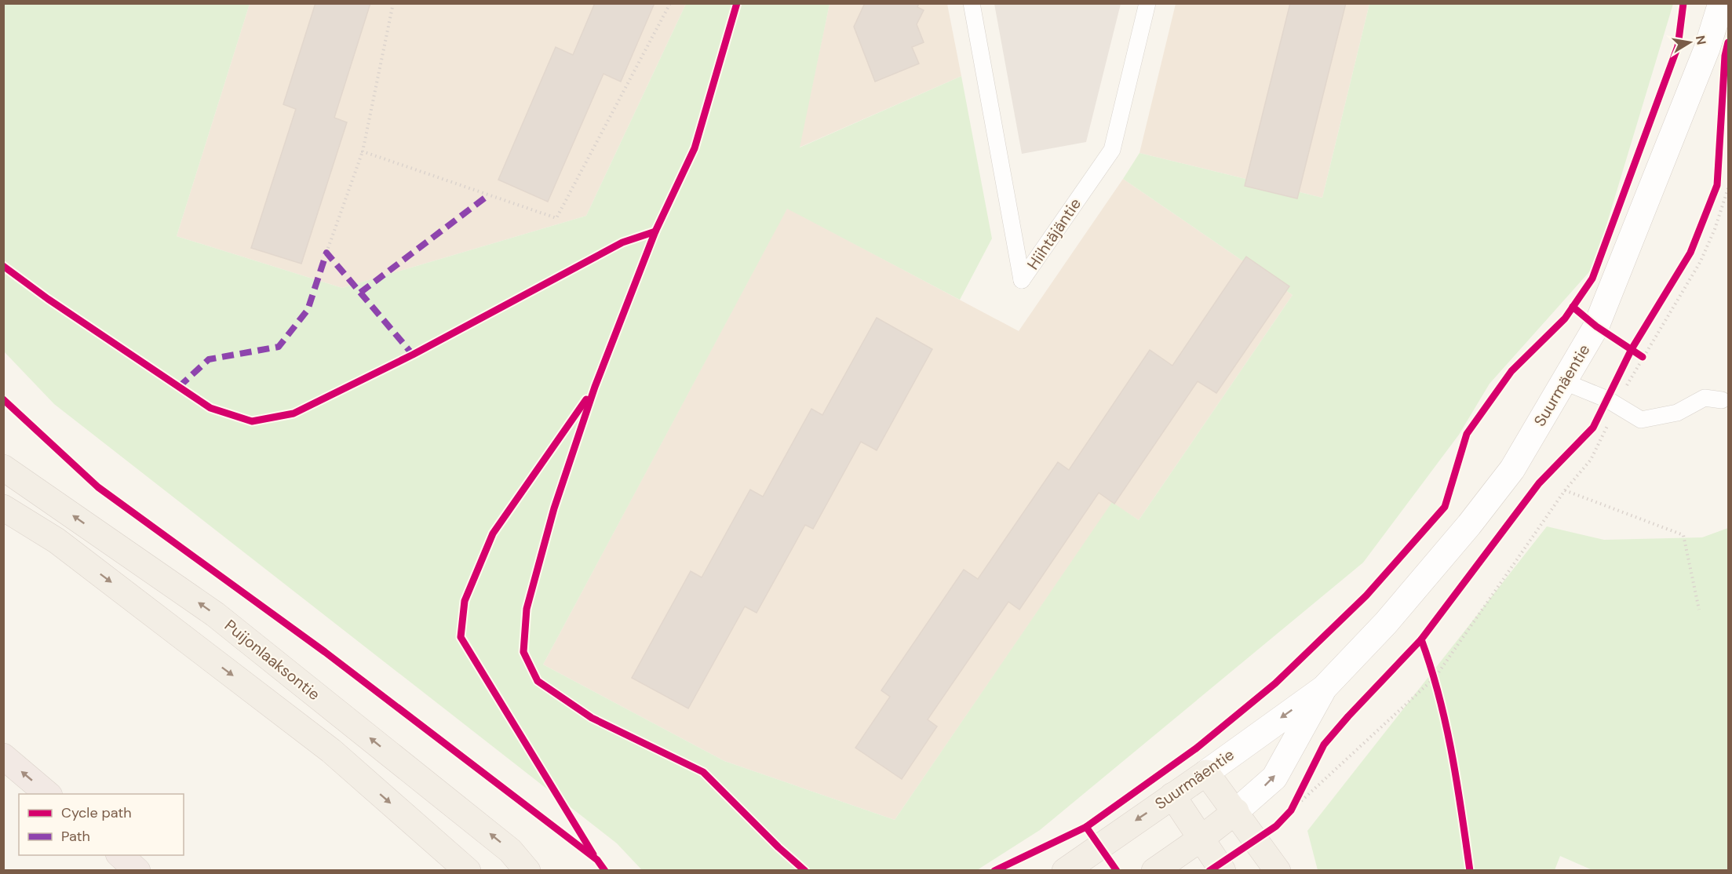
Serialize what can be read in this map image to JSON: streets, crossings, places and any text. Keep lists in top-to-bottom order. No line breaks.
{"streets":{"main road":["Suurmäentie","Puijonlaaksontie"],"lane":["Hiihtäjäntie"]},"legend":["Cycle path","Path"],"north":"right"}
